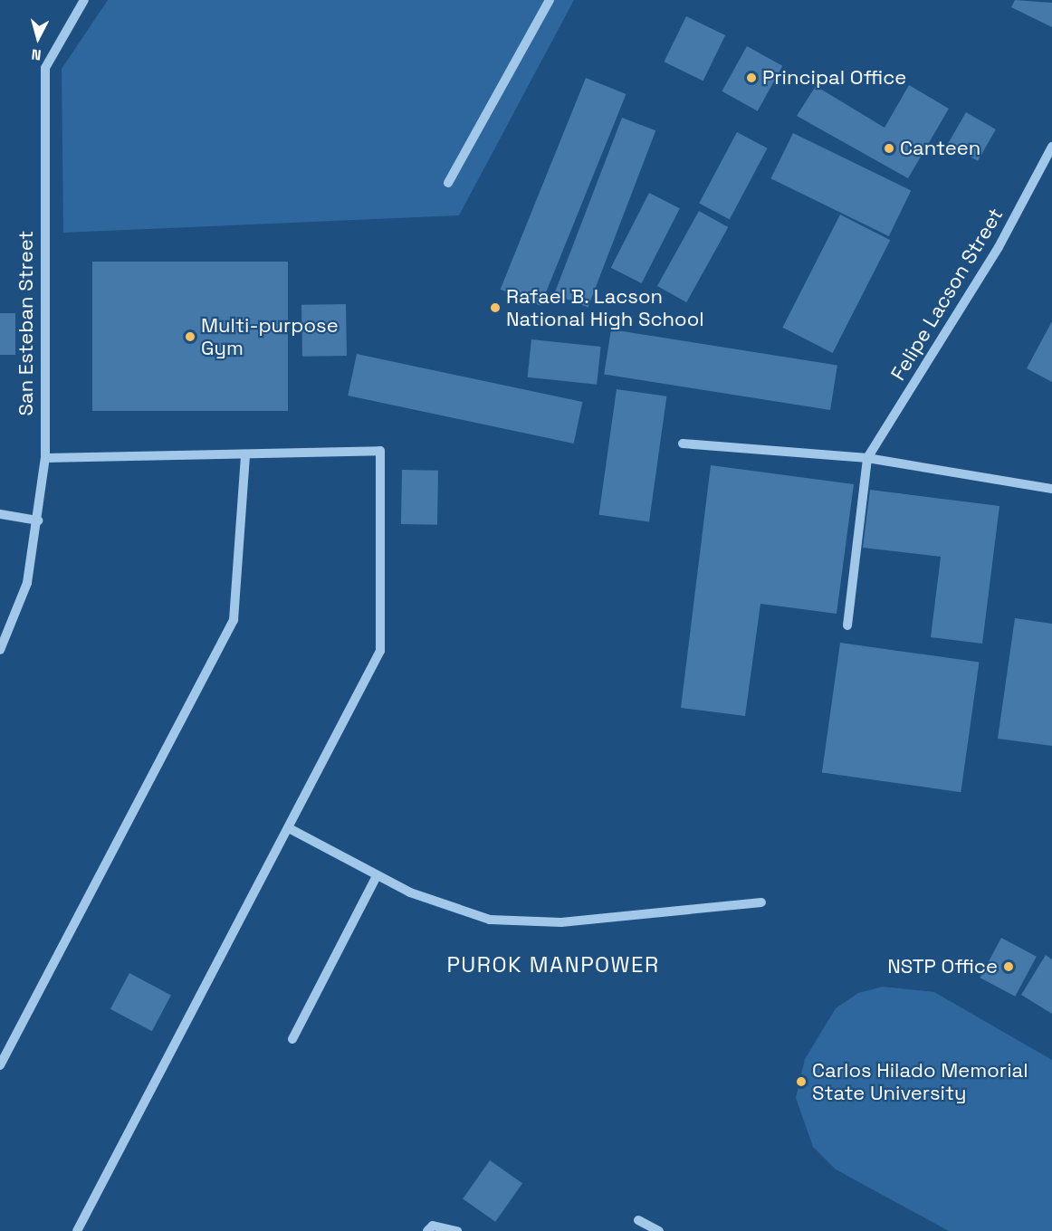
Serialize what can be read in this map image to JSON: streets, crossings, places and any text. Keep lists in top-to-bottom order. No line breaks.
{"streets":{"street":["Felipe Lacson Street","San Esteban Street"]},"districts":["PUROK MANPOWER"],"places":["Principal Office","Canteen","Rafael B. Lacson National High School","Multi-purpose Gym","NSTP Office","Carlos Hilado Memorial State University"],"north":"bottom"}
